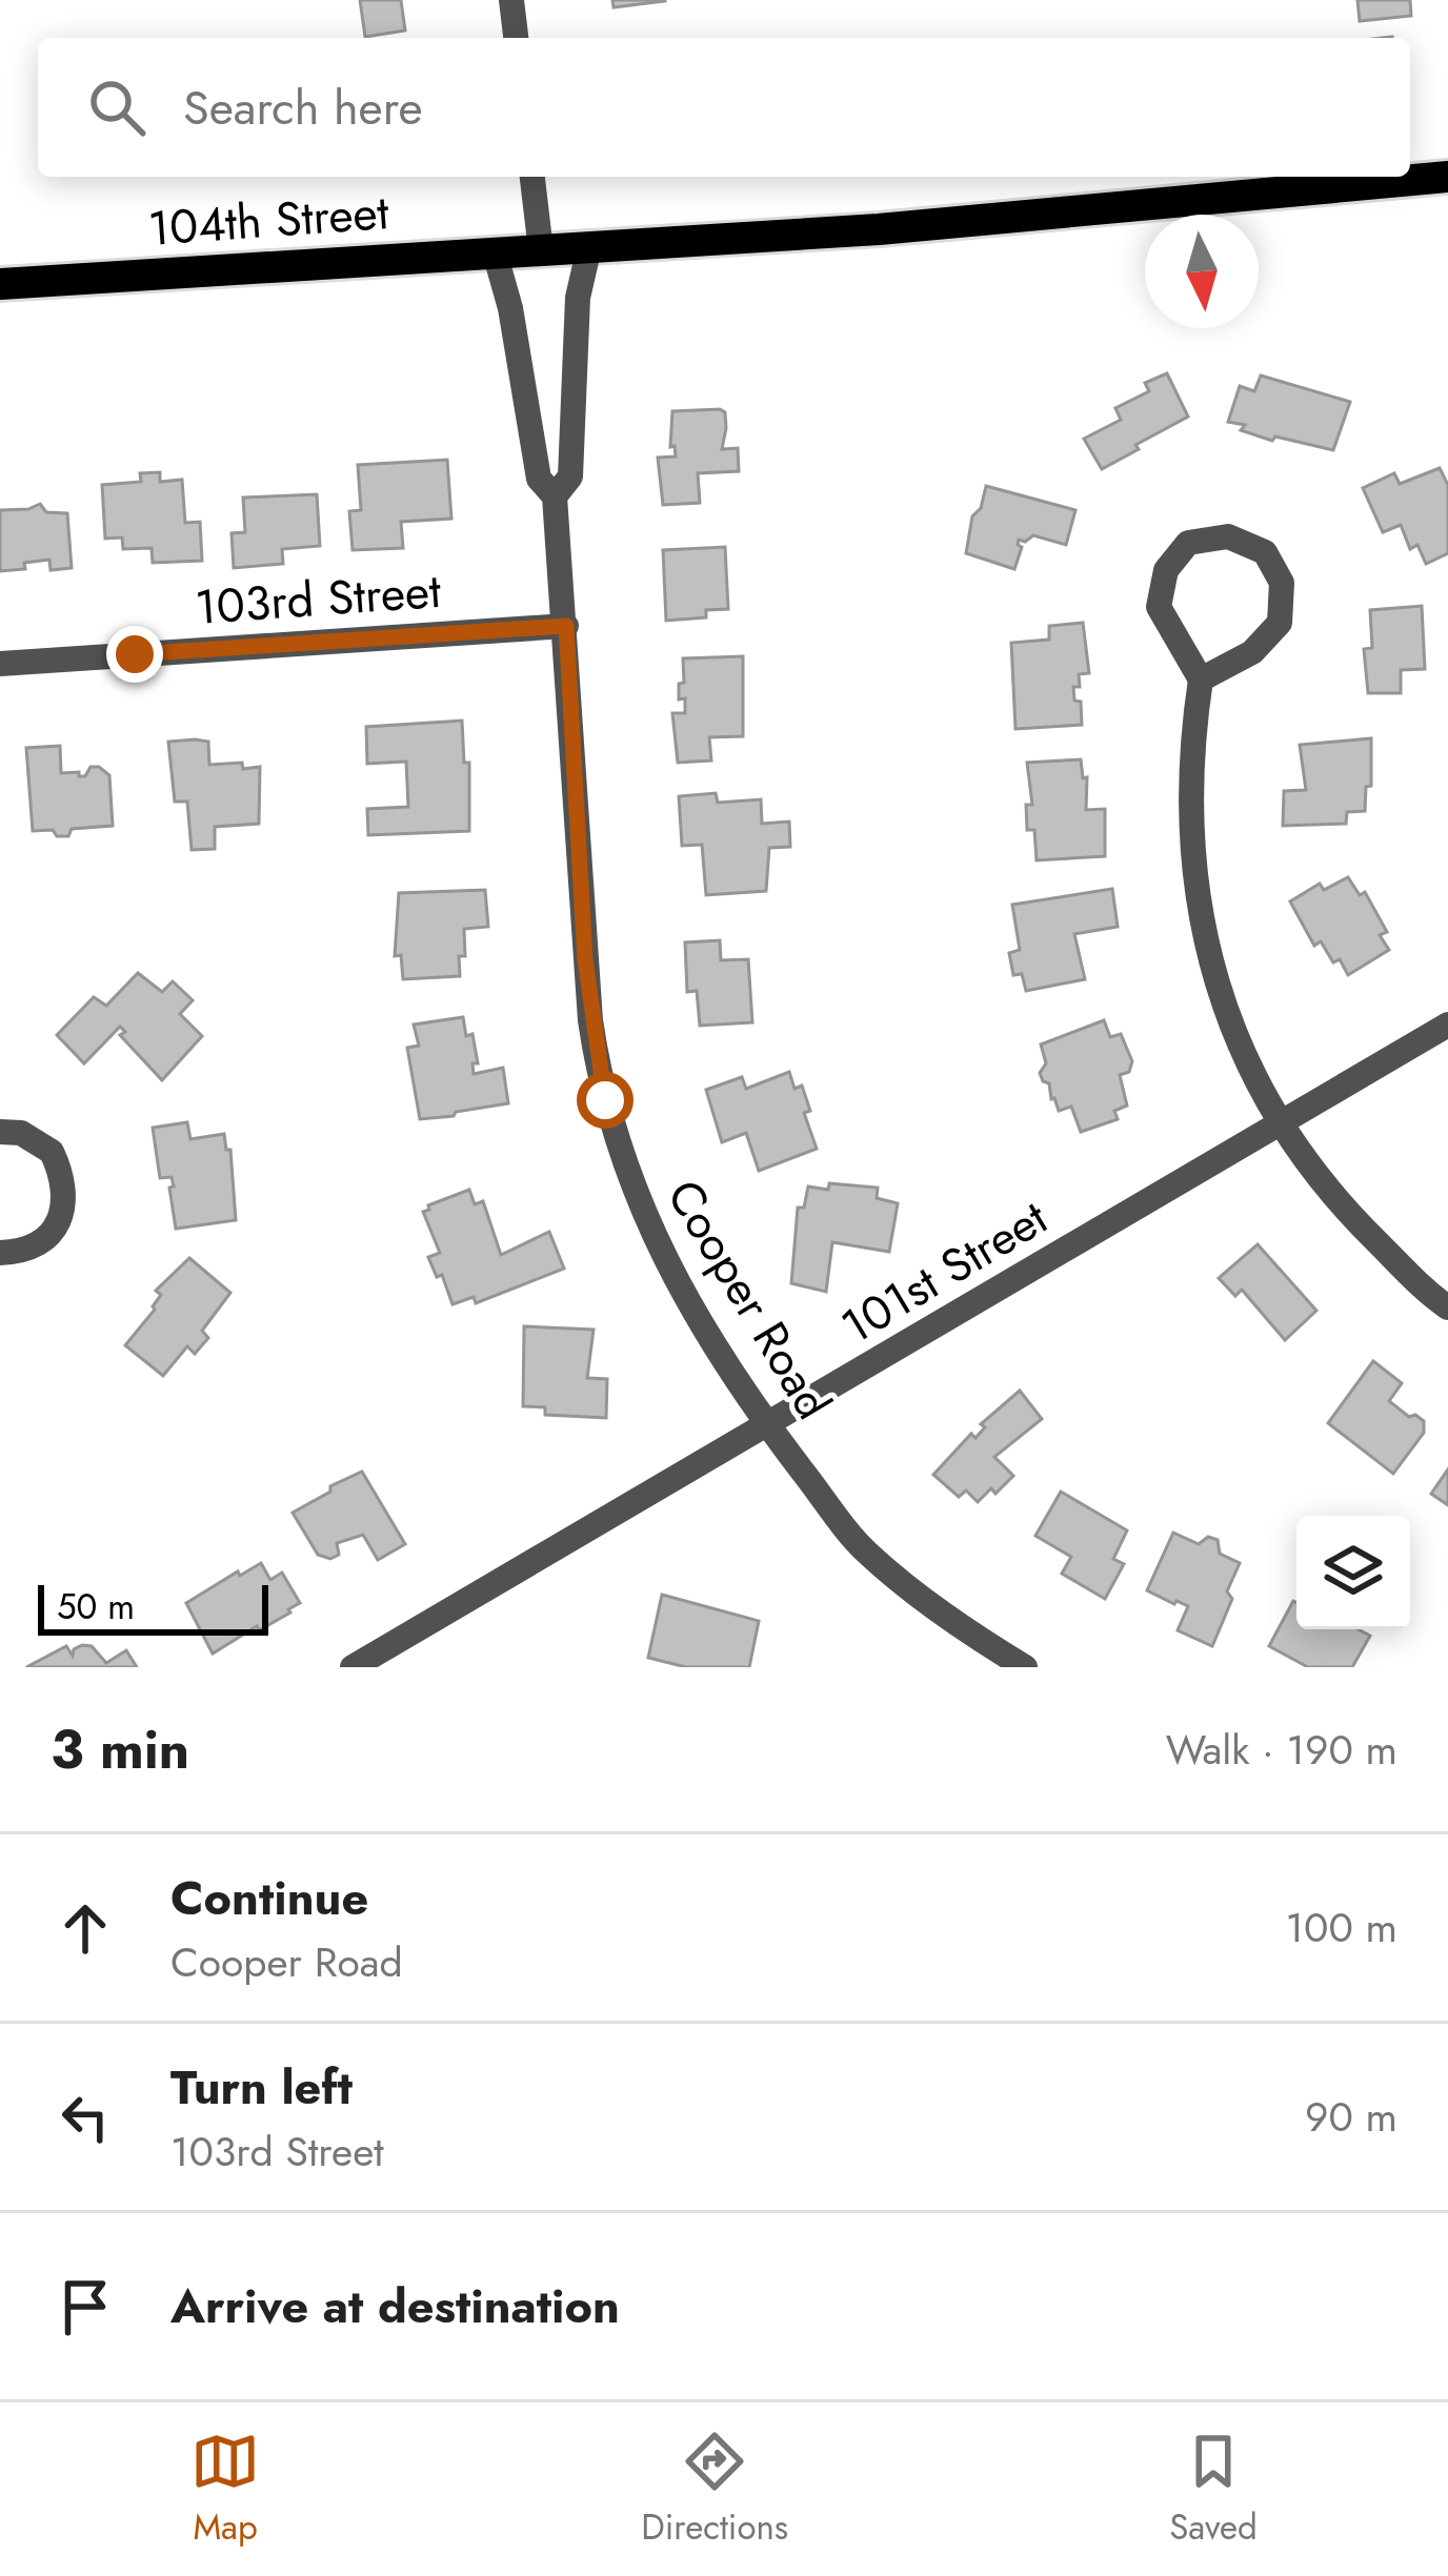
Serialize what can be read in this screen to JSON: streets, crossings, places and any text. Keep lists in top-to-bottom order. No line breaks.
{"streets":{"main road":["104th Street"],"street":["103rd Street","101st Street","Cooper Road"]},"crossings":[["104th Street","Cooper Road"],["103rd Street","Cooper Road"],["101st Street","Cooper Road"]],"scale_bar":"50 m","north":"bottom","page":{"search":"Search here","scale":"50 m","heading":["3 min","Walk · 190 m"],"list":[["Continue","Cooper Road","100 m"],["Turn left","103rd Street","90 m"],"Arrive at destination"],"nav":["Map","Directions","Saved"]}}
